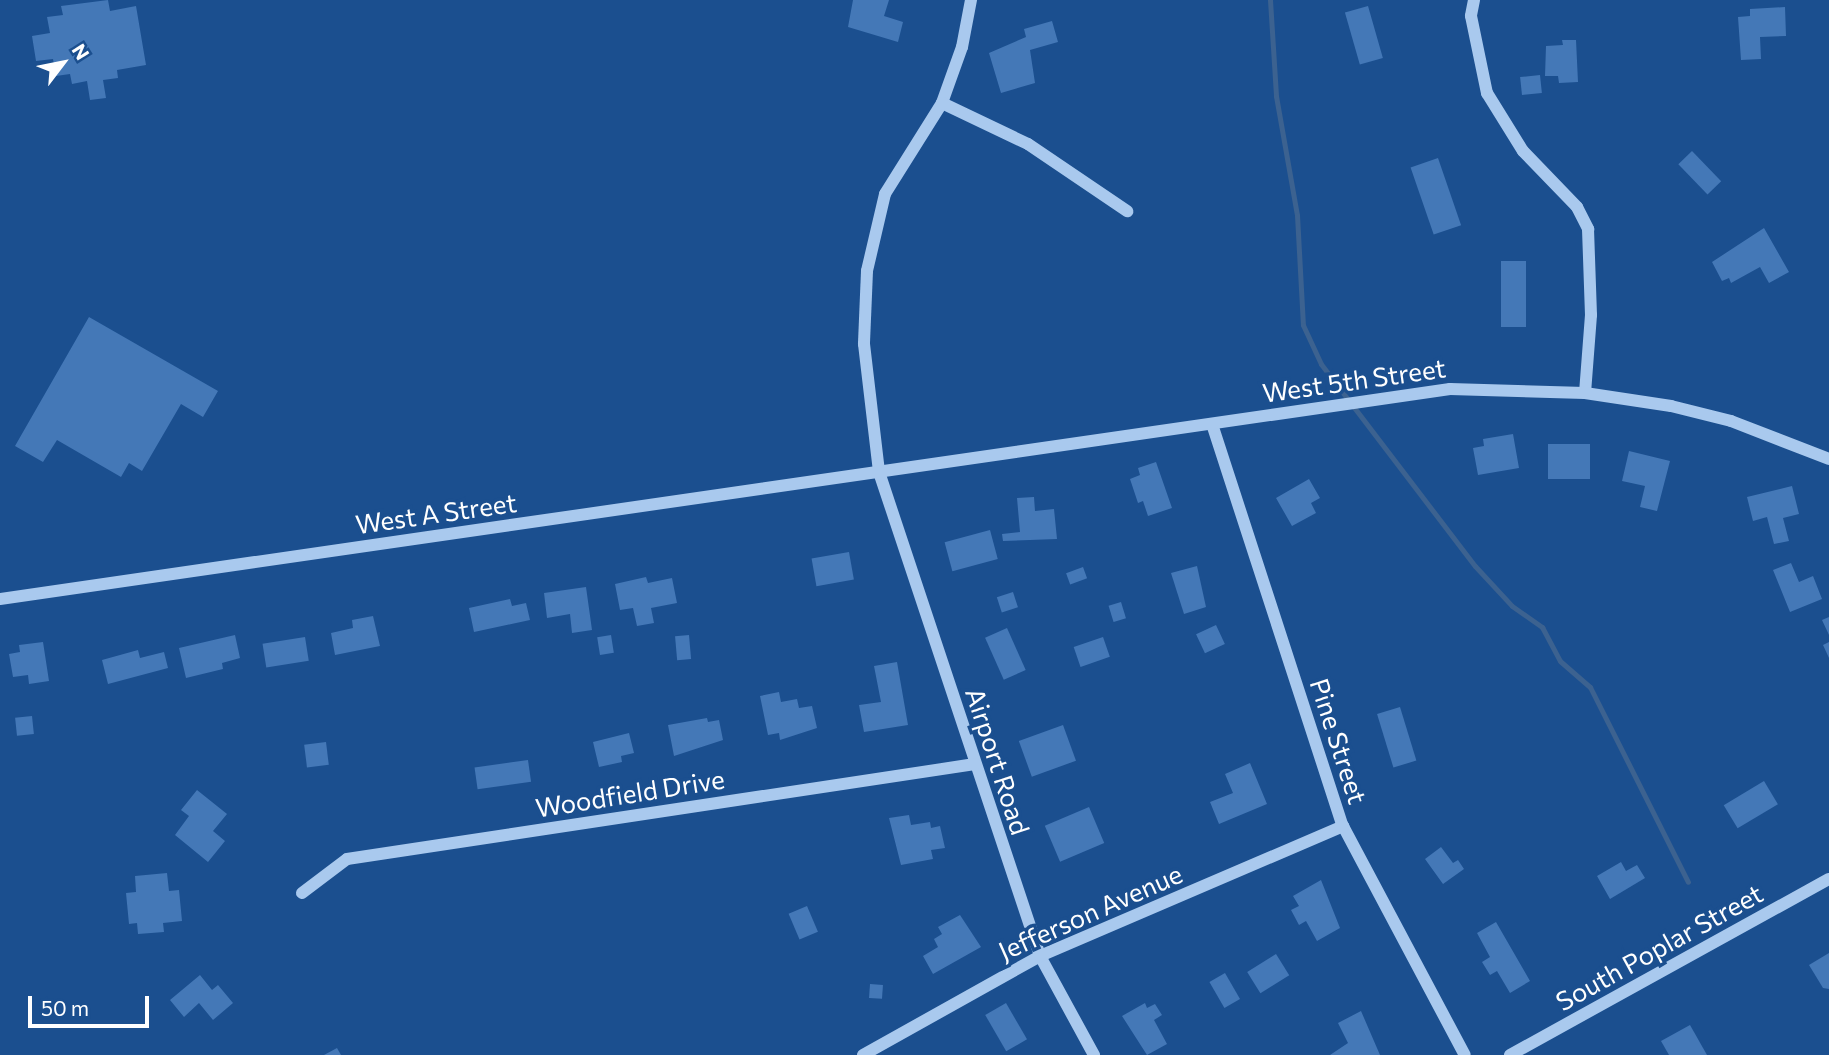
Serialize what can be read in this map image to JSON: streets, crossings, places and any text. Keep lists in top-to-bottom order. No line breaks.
{"streets":{"street":["West 5th Street","West A Street","Pine Street","Airport Road","Woodfield Drive","Jefferson Avenue","South Poplar Street"]},"crossings":[["West 5th Street","West A Street"],["West 5th Street","Pine Street"],["West 5th Street","Airport Road"],["West A Street","Airport Road"],["Pine Street","Jefferson Avenue"],["Airport Road","Woodfield Drive"],["Airport Road","Jefferson Avenue"]],"scale_bar":"50 m","north":"top right"}
